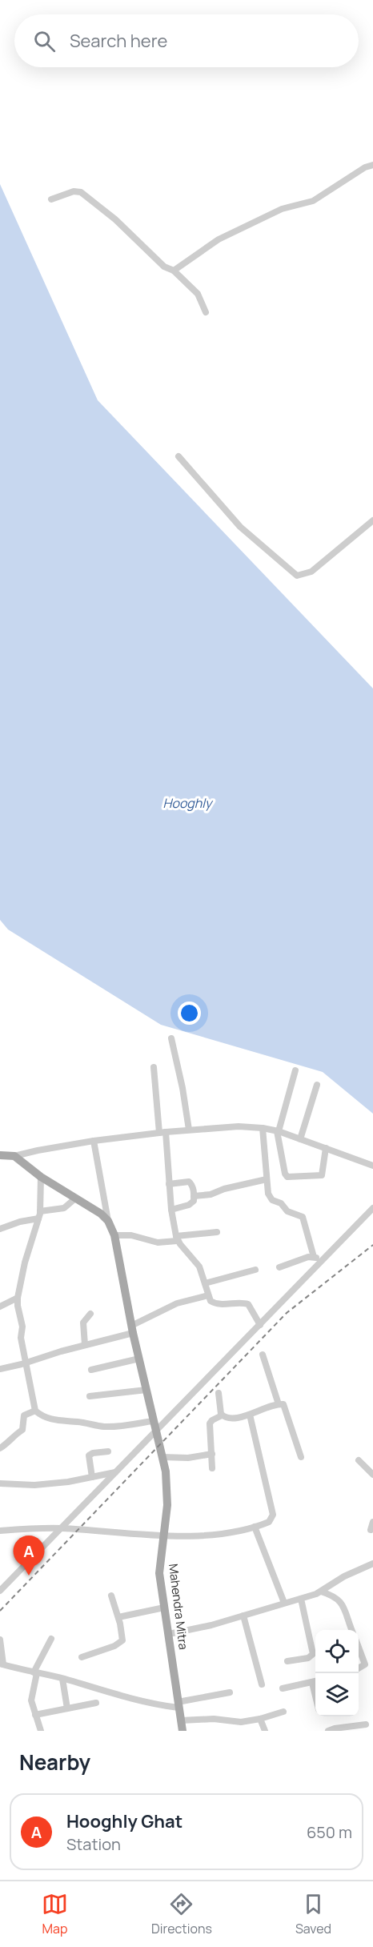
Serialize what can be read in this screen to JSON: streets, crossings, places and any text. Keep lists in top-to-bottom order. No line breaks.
{"streets":{"main road":["Mahendra Mitra"]},"water":["Hooghly"],"page":{"search":"Search here","pins":"A","heading":"Nearby","list":[{"mark":"A","name":"Hooghly Ghat","note":"Station","value":"650 m"}],"nav":["Map","Directions","Saved"]}}
